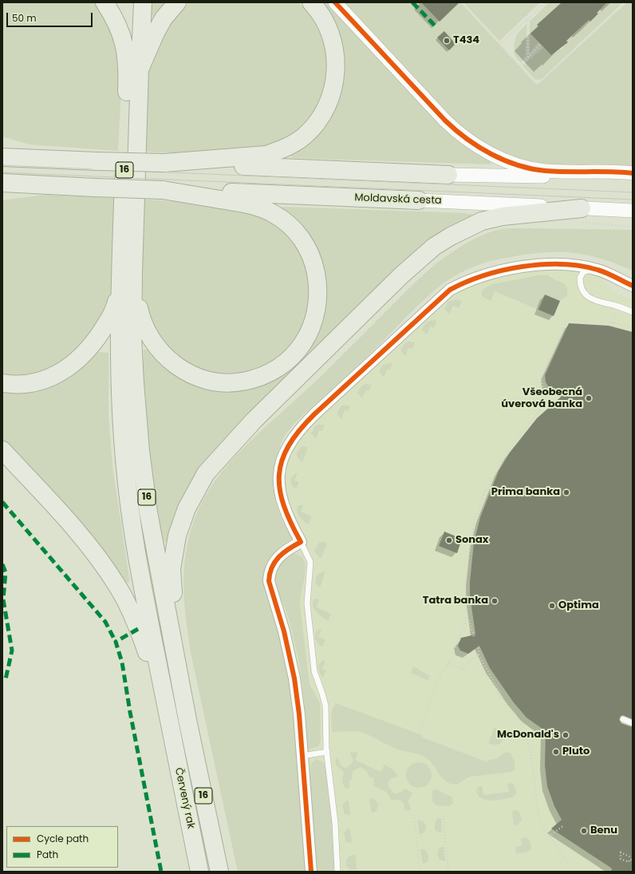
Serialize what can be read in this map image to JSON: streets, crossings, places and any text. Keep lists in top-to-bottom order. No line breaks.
{"streets":{"highway":["16","Moldavská cesta","Červený rak"]},"crossings":[["16","Moldavská cesta"],["16","Červený rak"]],"places":["T434","Všeobecná úverová banka","Prima banka","Sonax","Tatra banka","Optima","McDonald's","Pluto","Benu"],"legend":["Cycle path","Path"],"scale_bar":"50 m"}
